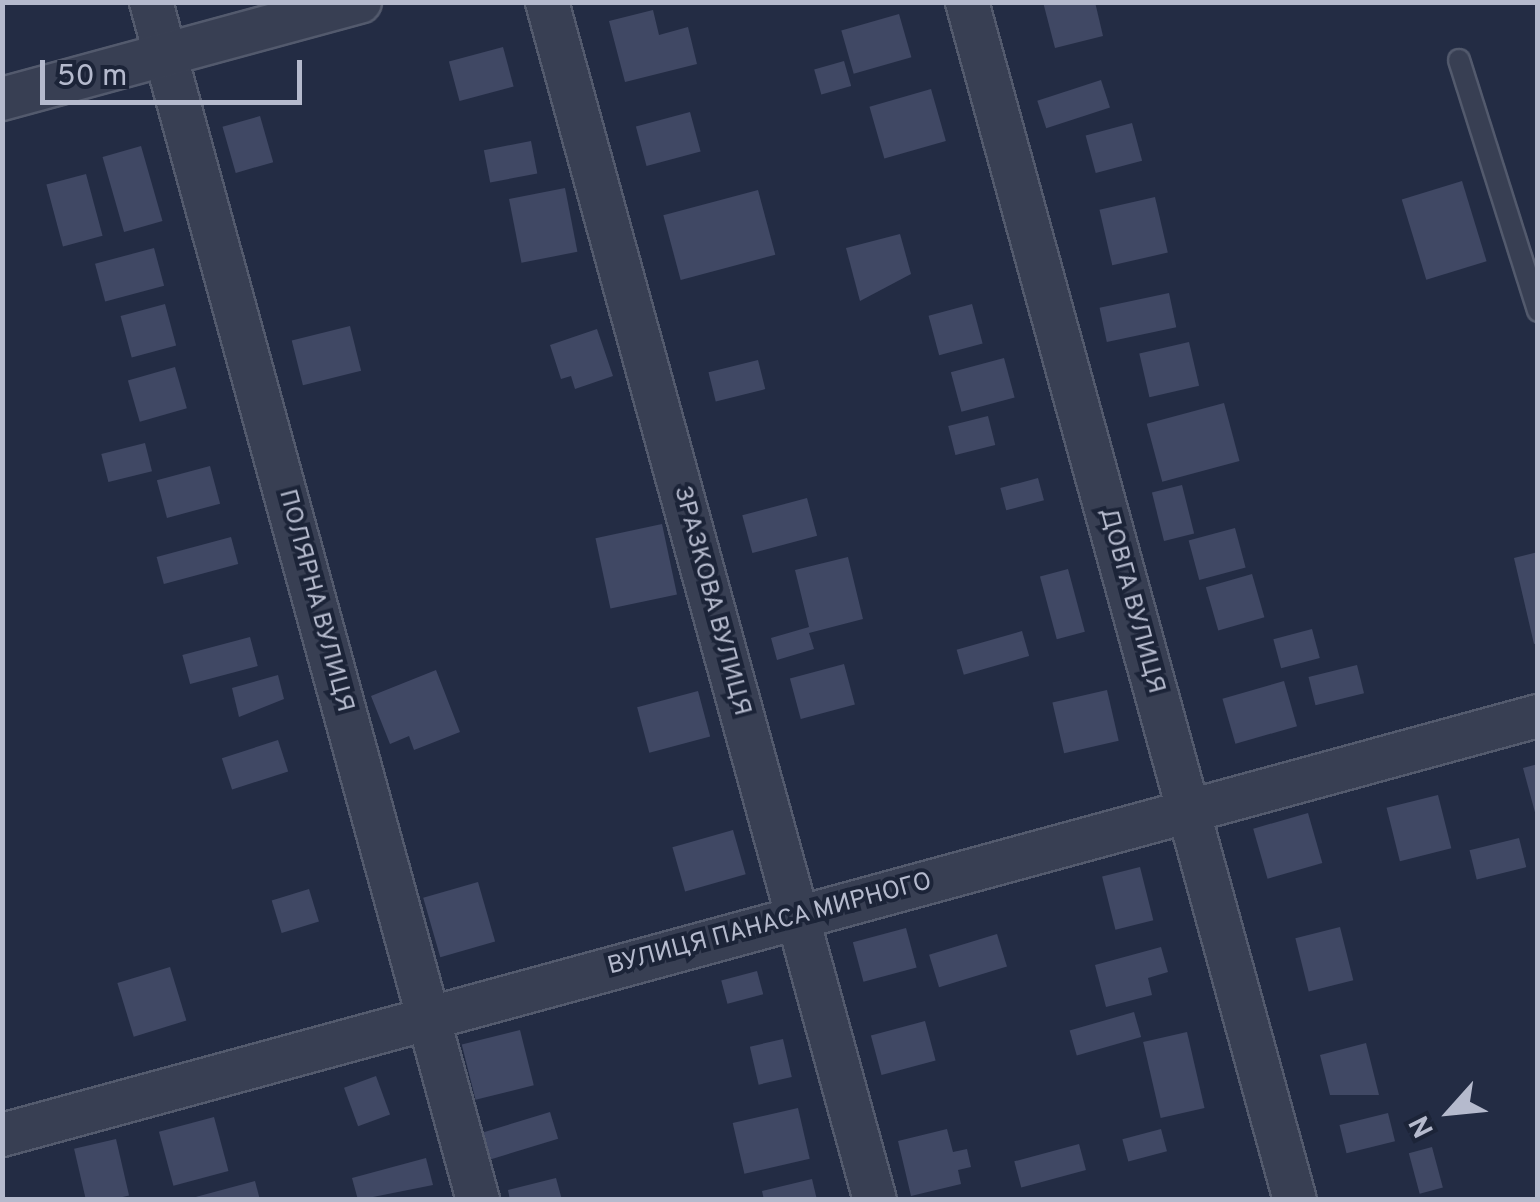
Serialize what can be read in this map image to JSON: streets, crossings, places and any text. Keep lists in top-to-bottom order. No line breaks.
{"streets":{"street":["ПОЛЯРНА ВУЛИЦЯ","ЗРАЗКОВА ВУЛИЦЯ","ДОВГА ВУЛИЦЯ","ВУЛИЦЯ ПАНАСА МИРНОГО"]},"crossings":[["ПОЛЯРНА ВУЛИЦЯ","ВУЛИЦЯ ПАНАСА МИРНОГО"],["ЗРАЗКОВА ВУЛИЦЯ","ВУЛИЦЯ ПАНАСА МИРНОГО"],["ДОВГА ВУЛИЦЯ","ВУЛИЦЯ ПАНАСА МИРНОГО"]],"scale_bar":"50 m","north":"bottom left"}
